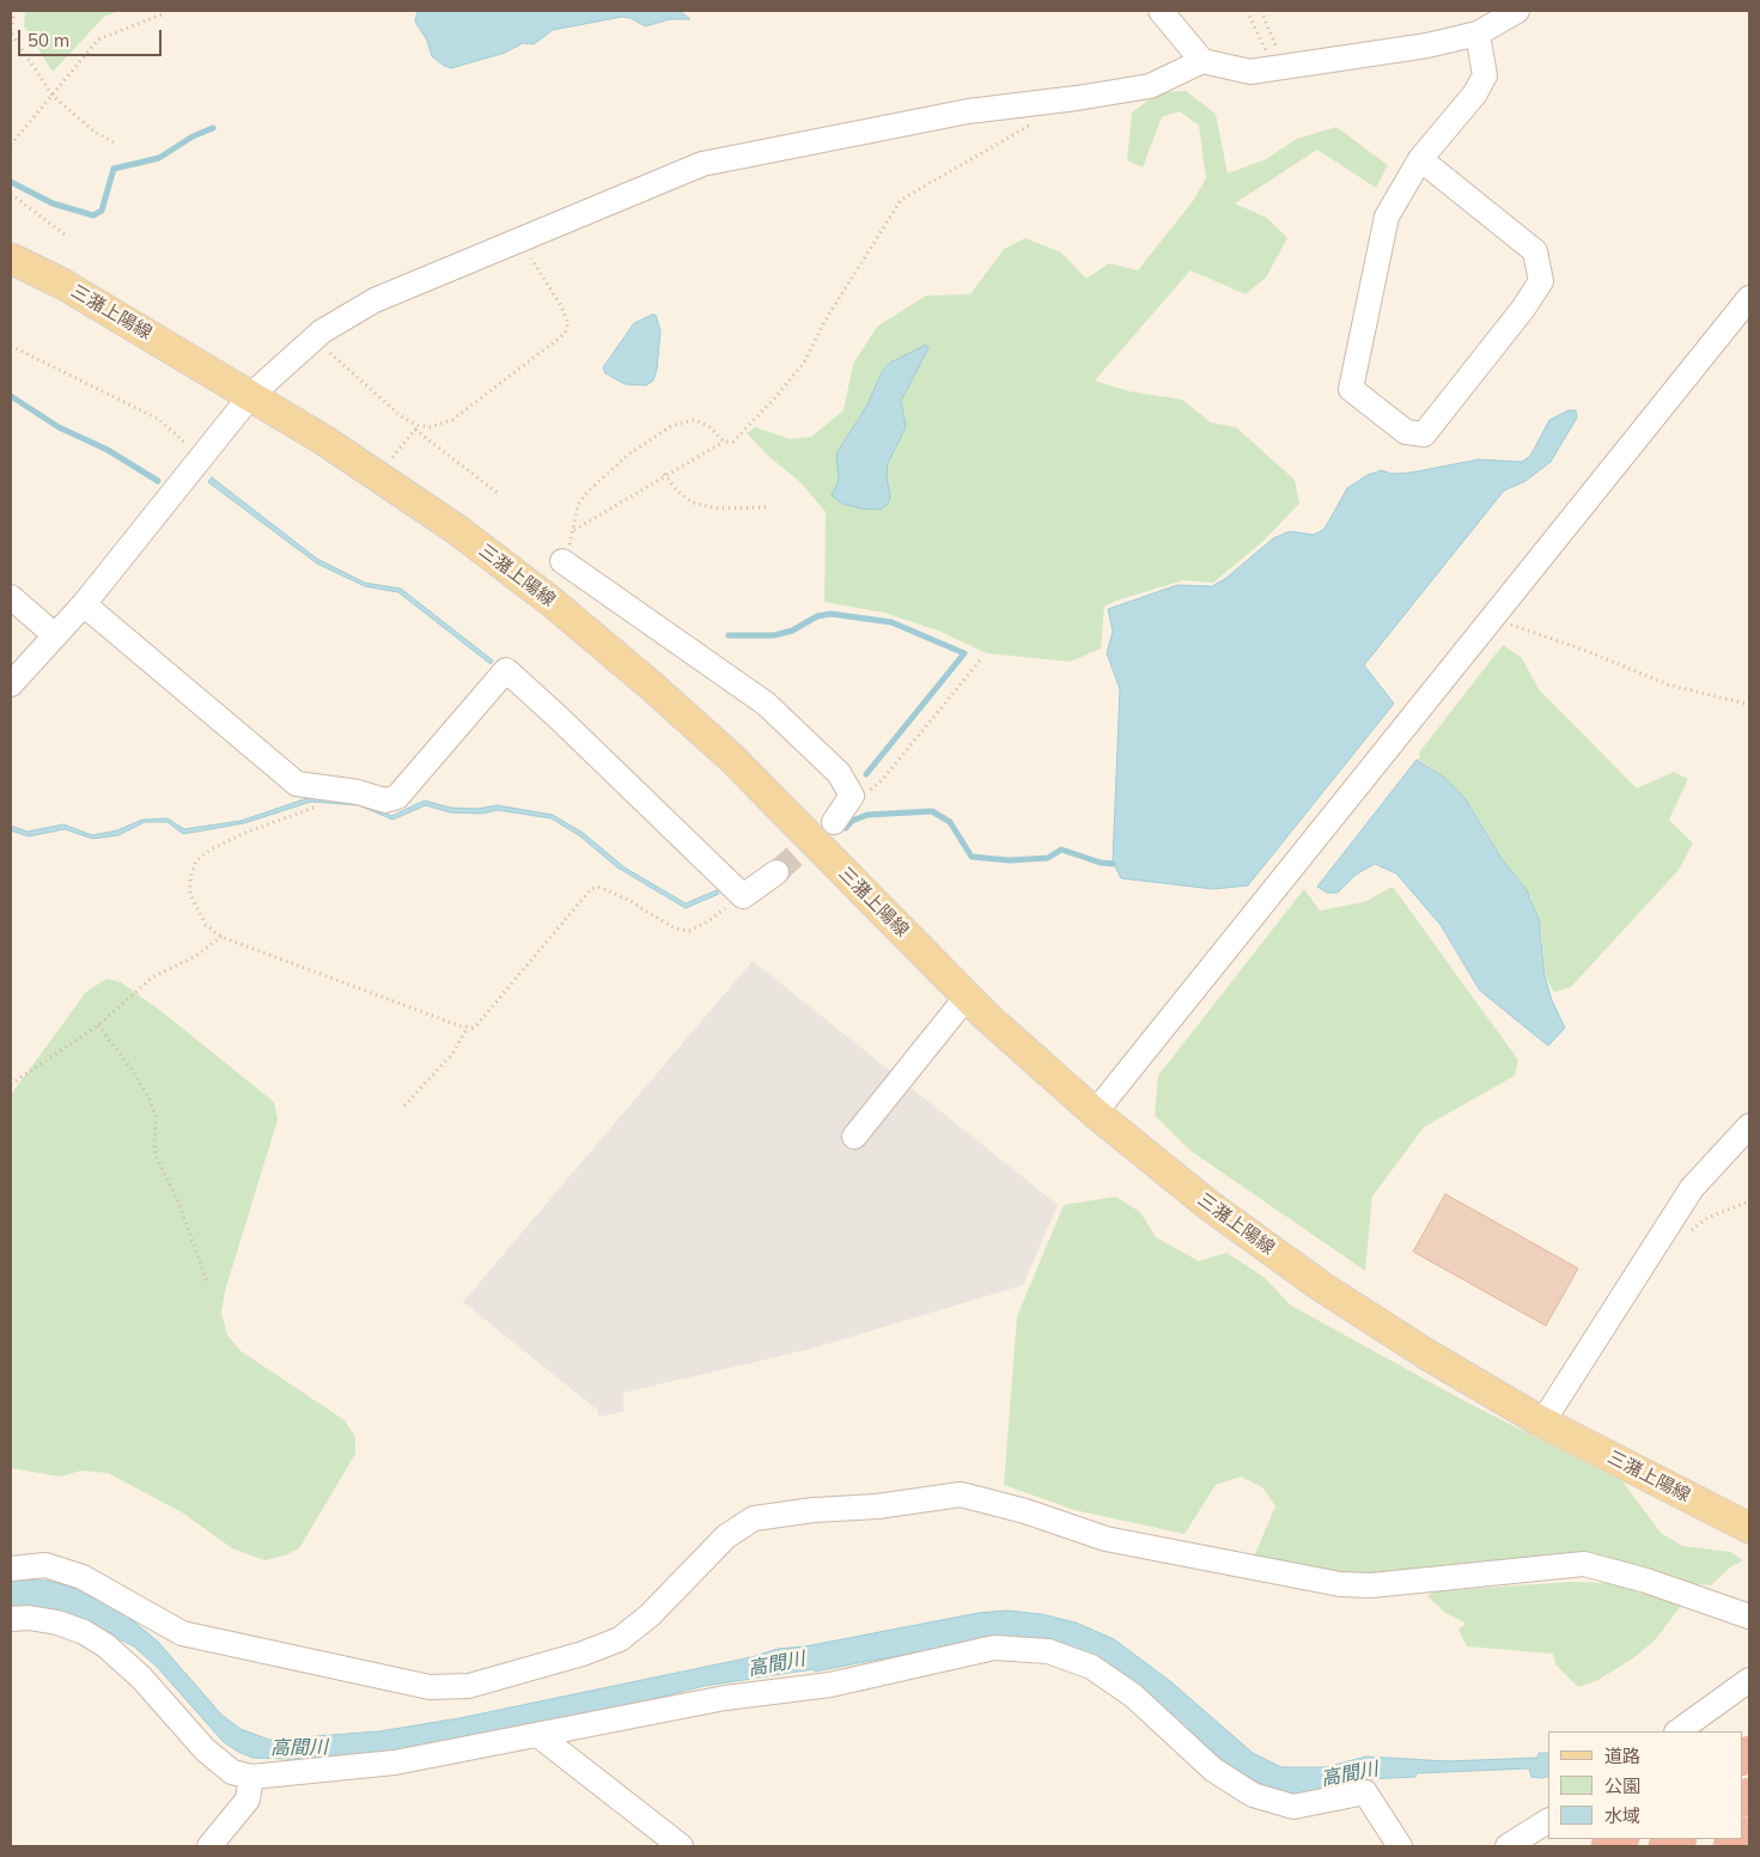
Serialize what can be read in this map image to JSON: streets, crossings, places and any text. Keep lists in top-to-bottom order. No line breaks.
{"streets":{"main road":["三潴上陽線"]},"water":["高間川"],"legend":["道路","公園","水域"],"scale_bar":"50 m"}
